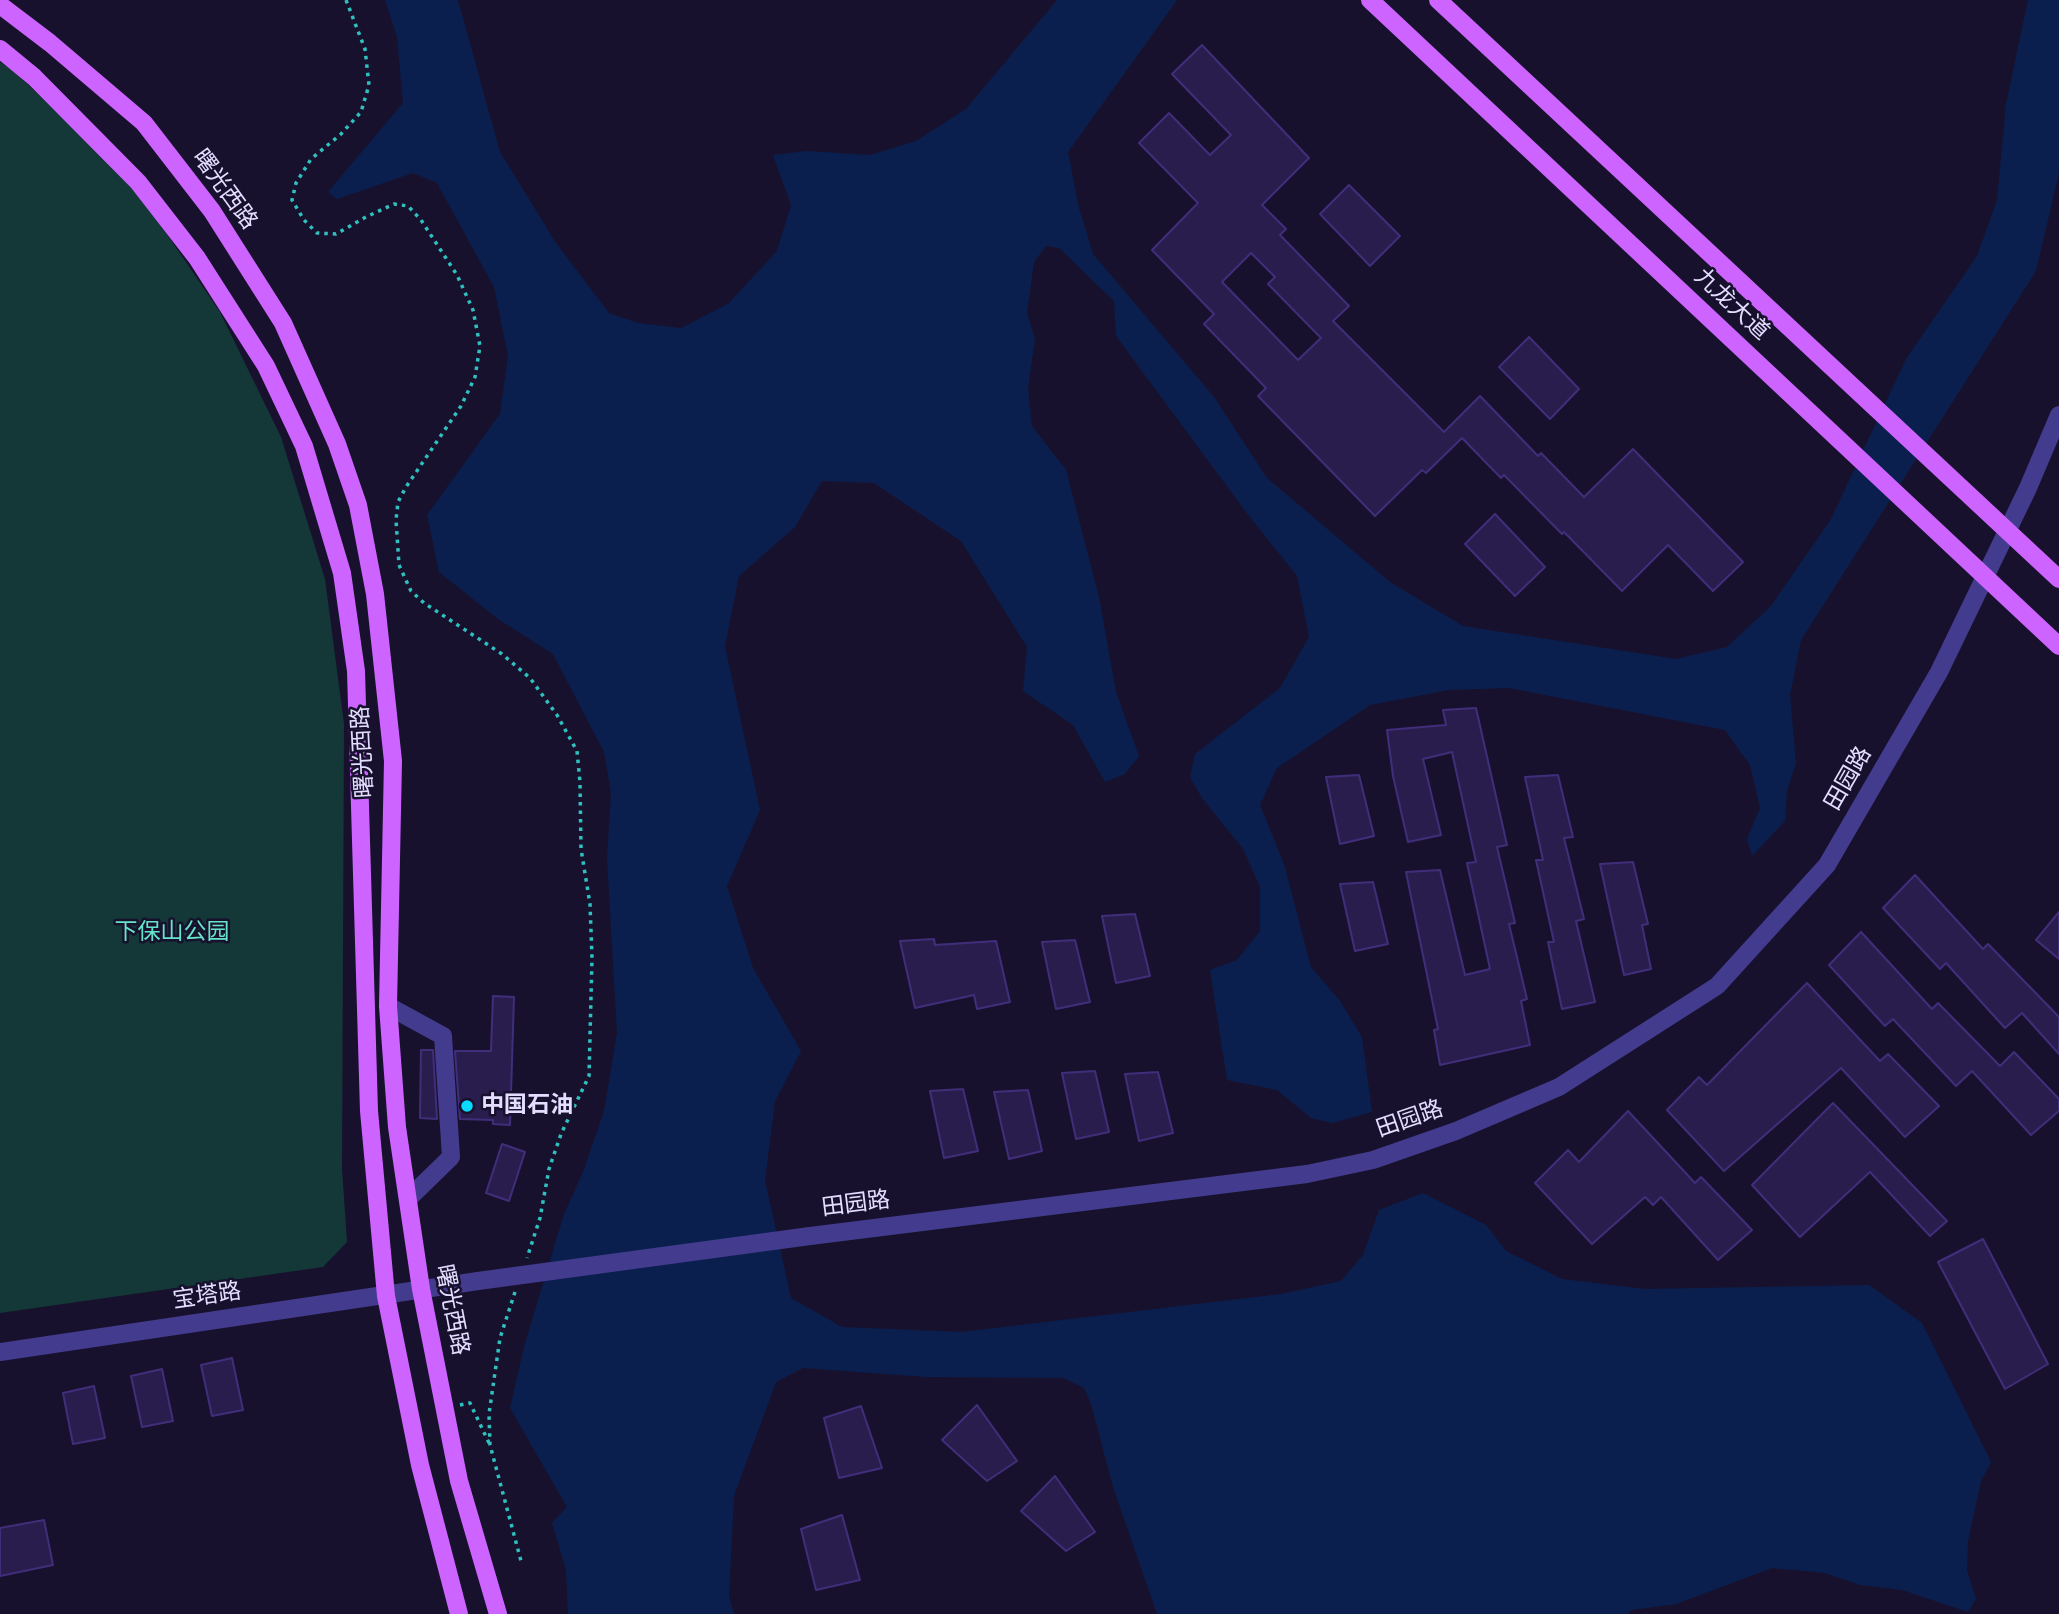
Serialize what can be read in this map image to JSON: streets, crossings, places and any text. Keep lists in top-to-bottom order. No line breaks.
{"streets":{"main road":["曙光西路","九龙大道"],"street":["田园路","宝塔路"]},"crossings":[["曙光西路","田园路"],["曙光西路","宝塔路"],["九龙大道","田园路"],["田园路","宝塔路"]],"parks":["下保山公园"],"places":["中国石油"]}
